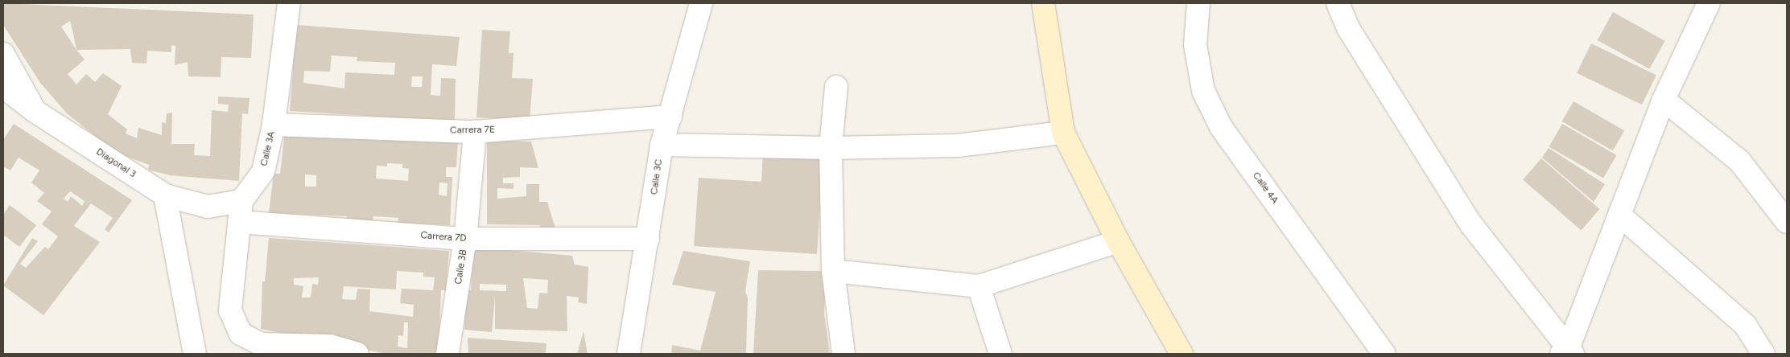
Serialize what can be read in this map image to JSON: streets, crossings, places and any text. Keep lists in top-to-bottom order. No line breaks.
{"streets":{"street":["Carrera 7E","Calle 3A","Diagonal 3","Calle 3C","Calle 4A","Carrera 7D","Calle 3B"]},"crossings":[["Carrera 7E","Calle 3A"],["Carrera 7E","Calle 3C"],["Carrera 7E","Calle 3B"],["Calle 3A","Diagonal 3"],["Calle 3A","Carrera 7D"],["Diagonal 3","Carrera 7D"],["Calle 3C","Carrera 7D"],["Carrera 7D","Calle 3B"]]}
